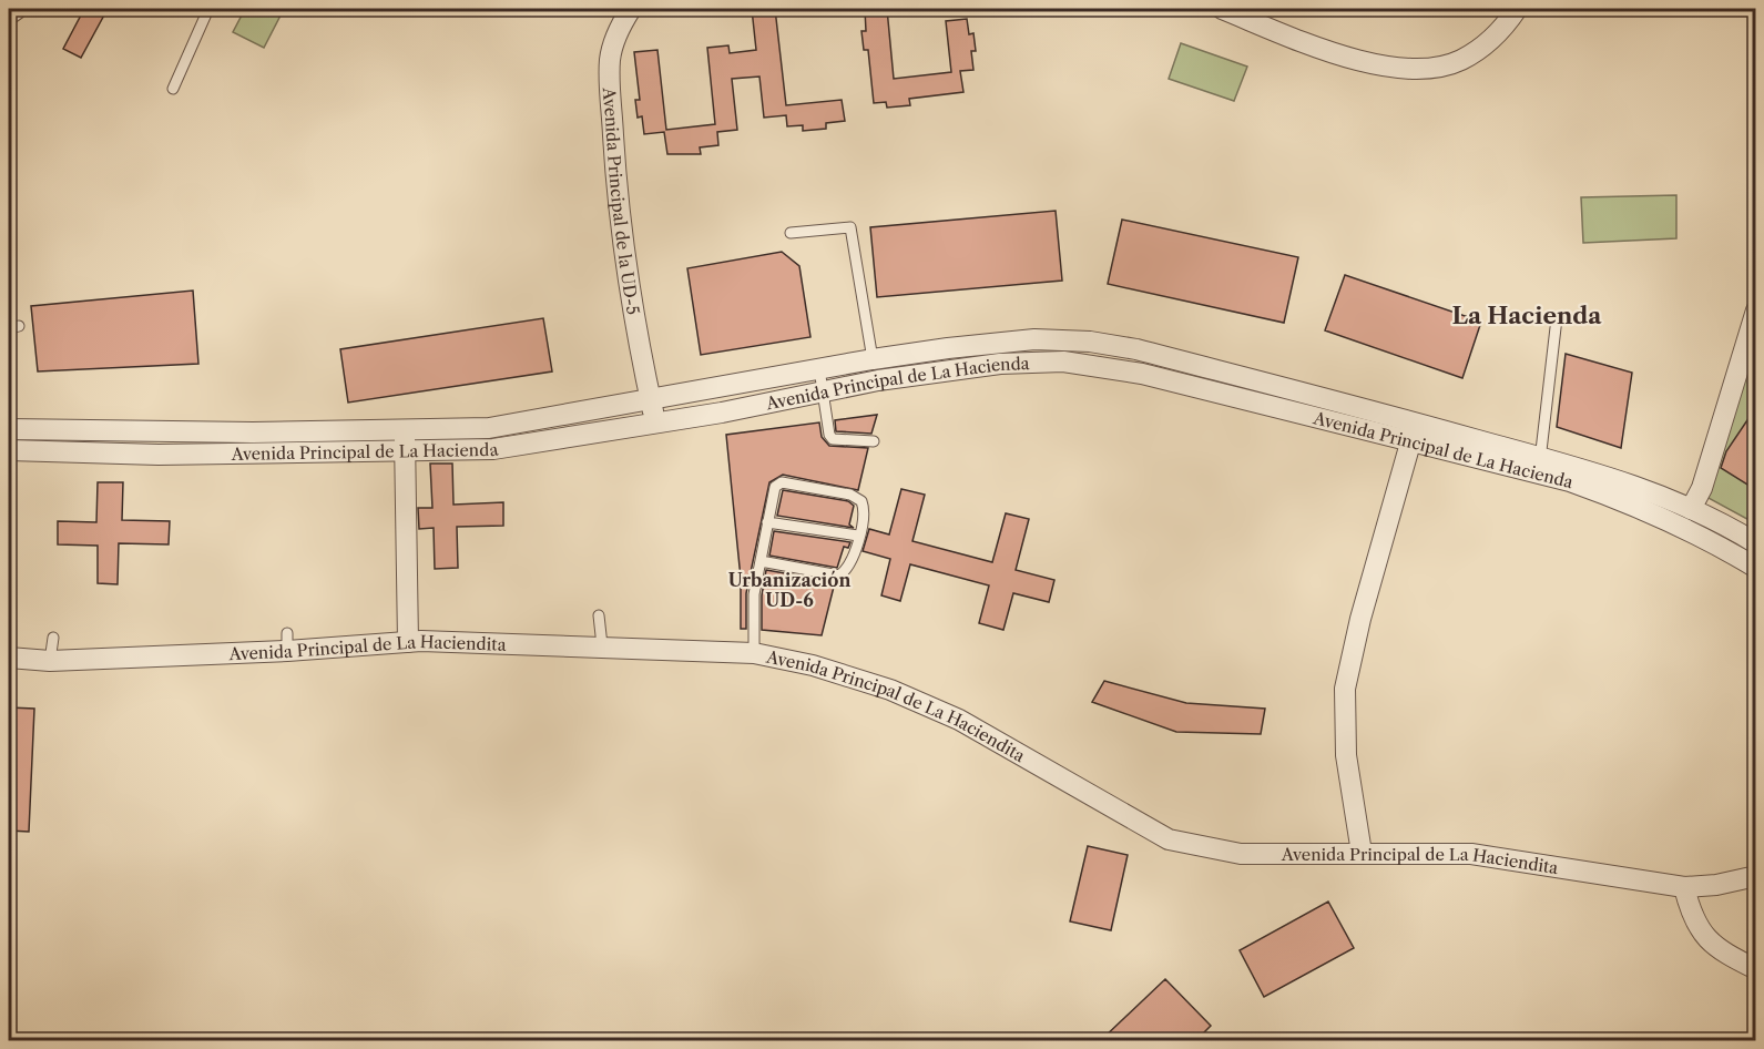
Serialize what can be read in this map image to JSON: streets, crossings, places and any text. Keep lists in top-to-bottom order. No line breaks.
{"streets":{"street":["Avenida Principal de la UD-5","Avenida Principal de La Hacienda","Avenida Principal de La Haciendita"]},"crossings":[["Avenida Principal de la UD-5","Avenida Principal de La Hacienda"]],"districts":["La Hacienda","Urbanización UD-6"]}
